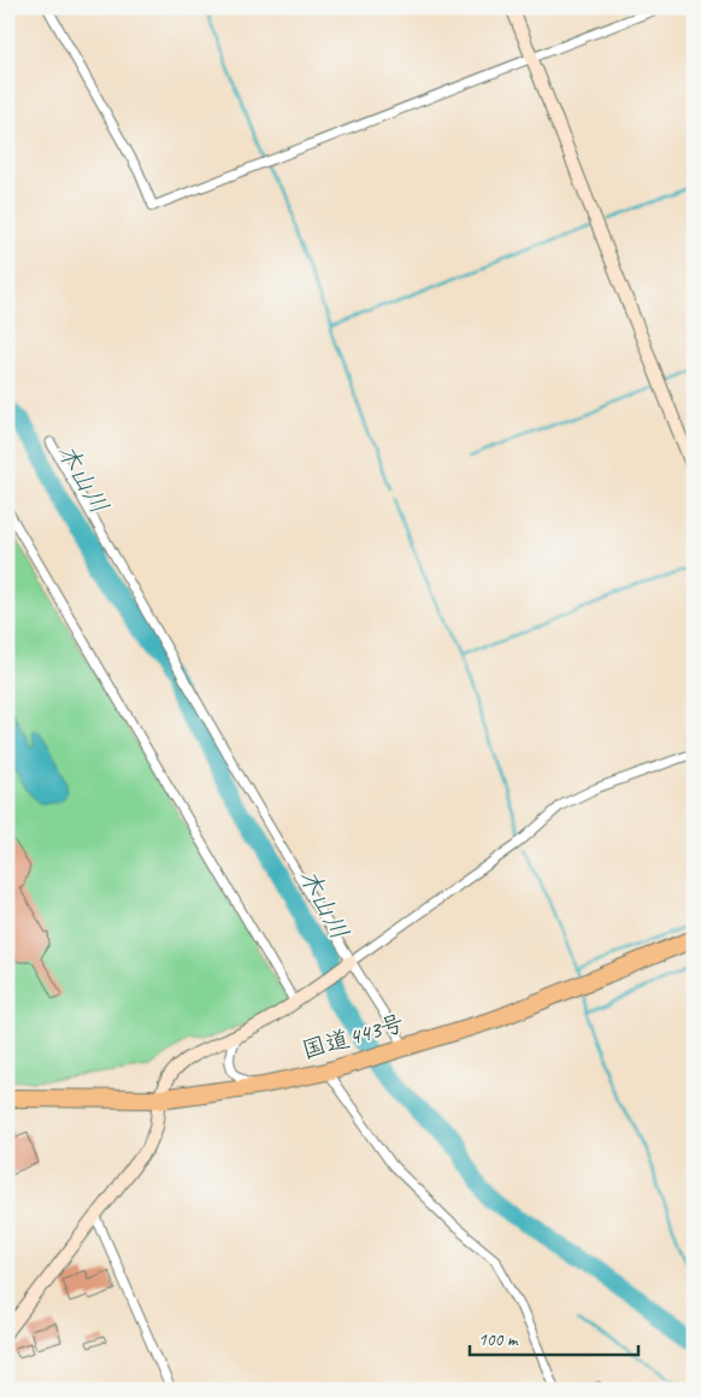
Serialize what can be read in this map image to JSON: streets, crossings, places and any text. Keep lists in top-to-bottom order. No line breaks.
{"streets":{"highway":["国道443号"]},"water":["木山川"],"scale_bar":"100 m"}
